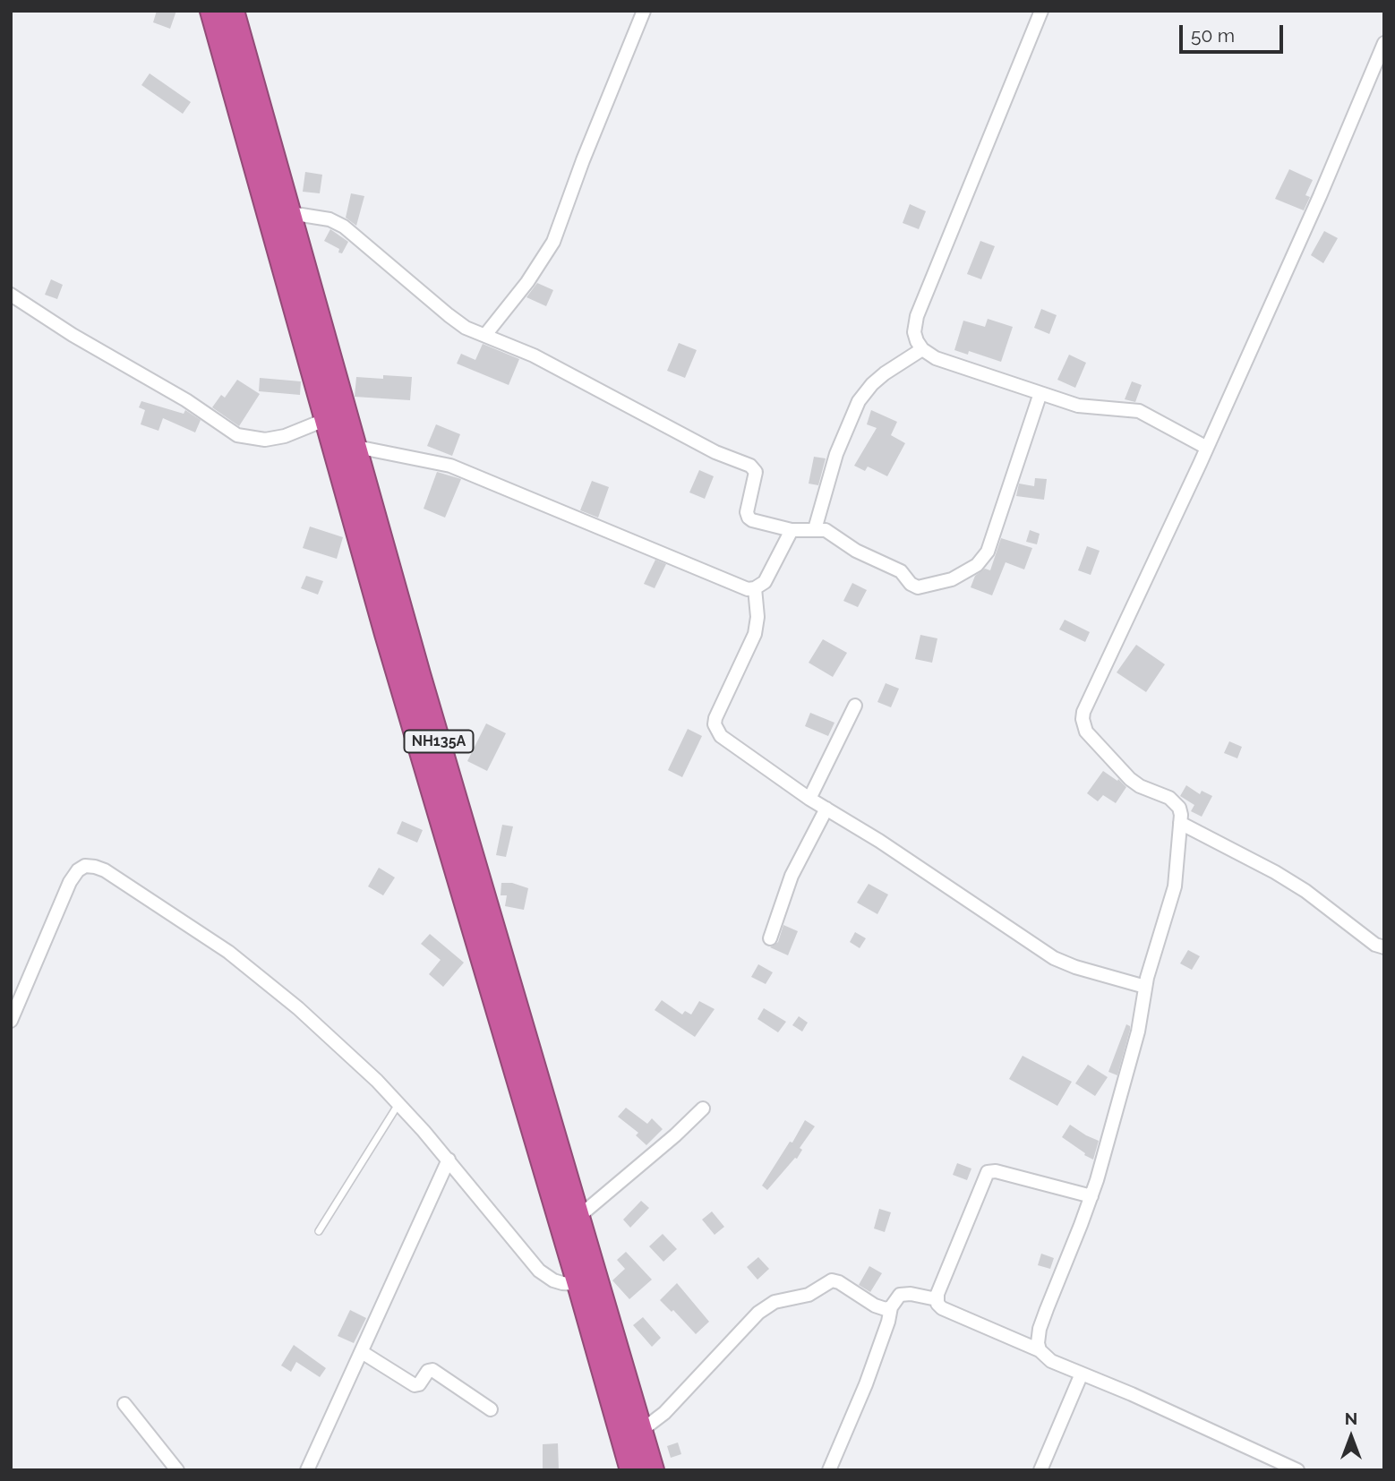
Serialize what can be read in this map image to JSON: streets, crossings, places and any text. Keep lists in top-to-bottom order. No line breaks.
{"streets":{"highway":["NH135A"]},"scale_bar":"50 m","north":"top"}
